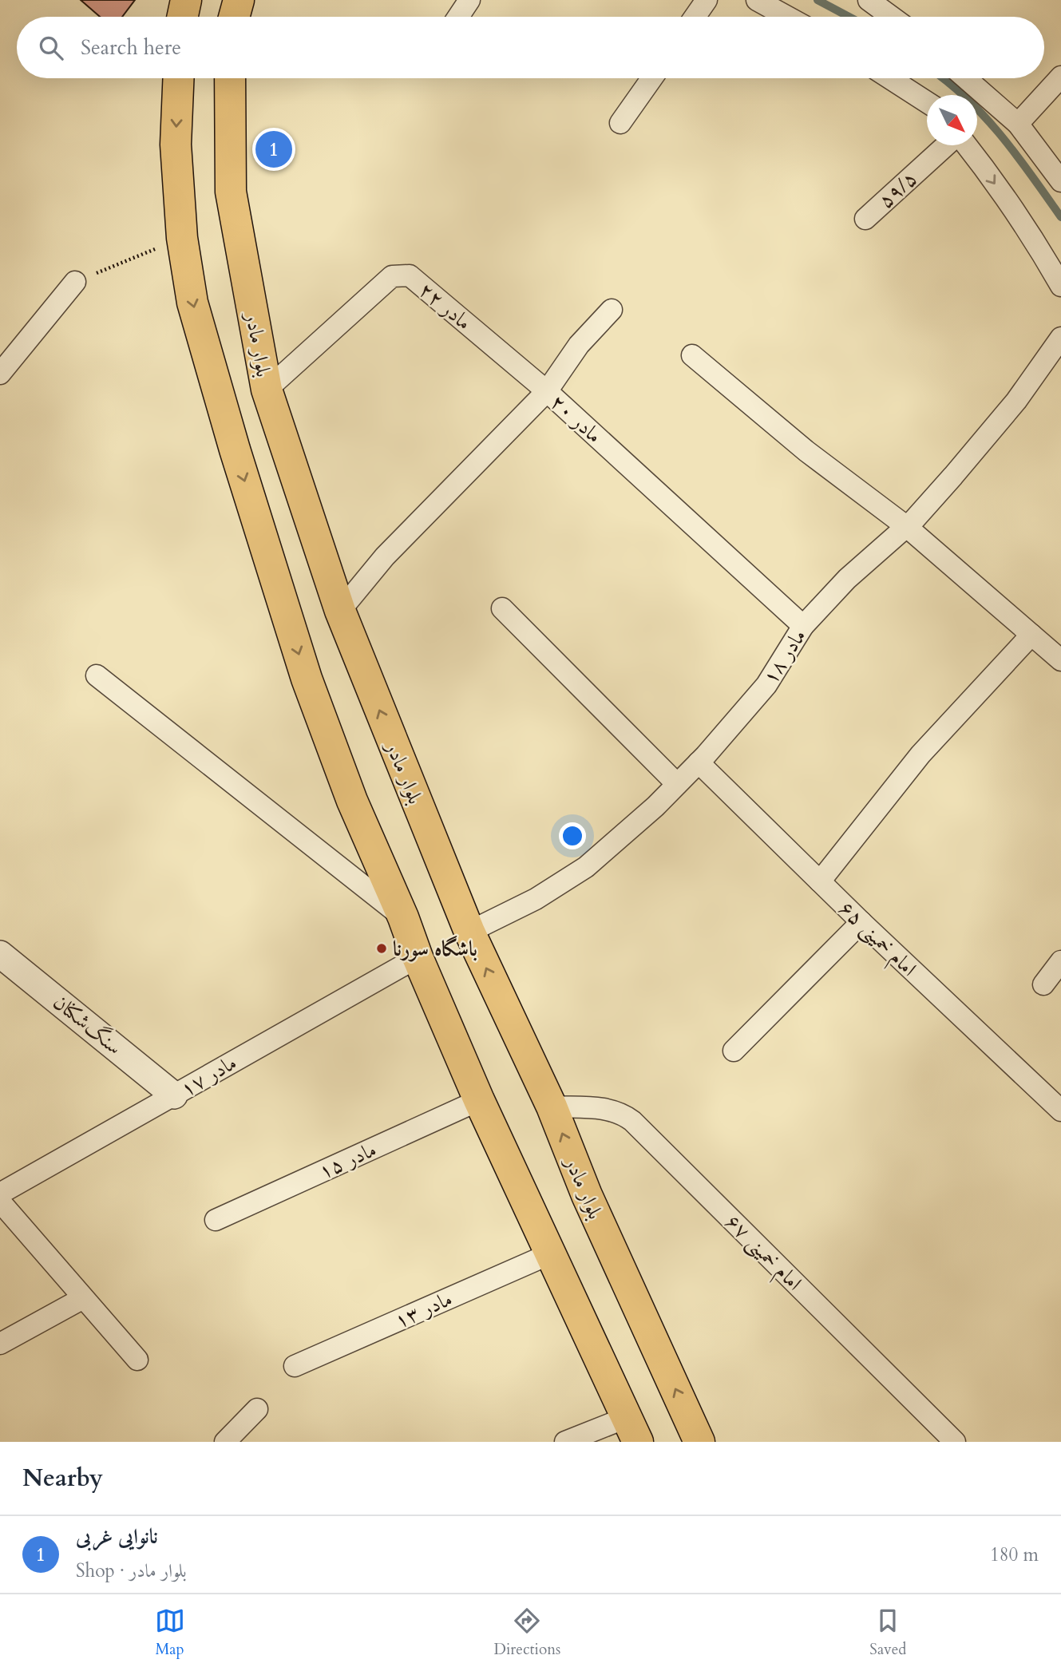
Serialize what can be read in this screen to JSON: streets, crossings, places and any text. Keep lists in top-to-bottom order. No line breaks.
{"streets":{"main road":["بلوار مادر"],"street":["۵۹/۵","مادر ۲۲","مادر ۲۰","مادر ۱۸","امام خمینی ۶۵","سنگ‌شکنان","مادر ۱۷","مادر ۱۵","امام خمینی ۶۷","مادر ۱۳"]},"crossings":[["مادر ۲۲","بلوار مادر"],["مادر ۲۲","مادر ۲۰"],["بلوار مادر","مادر ۲۰"],["بلوار مادر","مادر ۱۸"],["بلوار مادر","امام خمینی ۶۷"],["مادر ۲۰","مادر ۱۸"],["مادر ۱۸","امام خمینی ۶۵"],["سنگ‌شکنان","مادر ۱۷"]],"places":["باشگاه سورنا"],"north":"bottom right","page":{"search":"Search here","pins":"1","heading":"Nearby","list":[{"mark":"1","name":"نانوایی غربی","note":"Shop · بلوار مادر","value":"180 m"}],"nav":["Map","Directions","Saved"]}}
